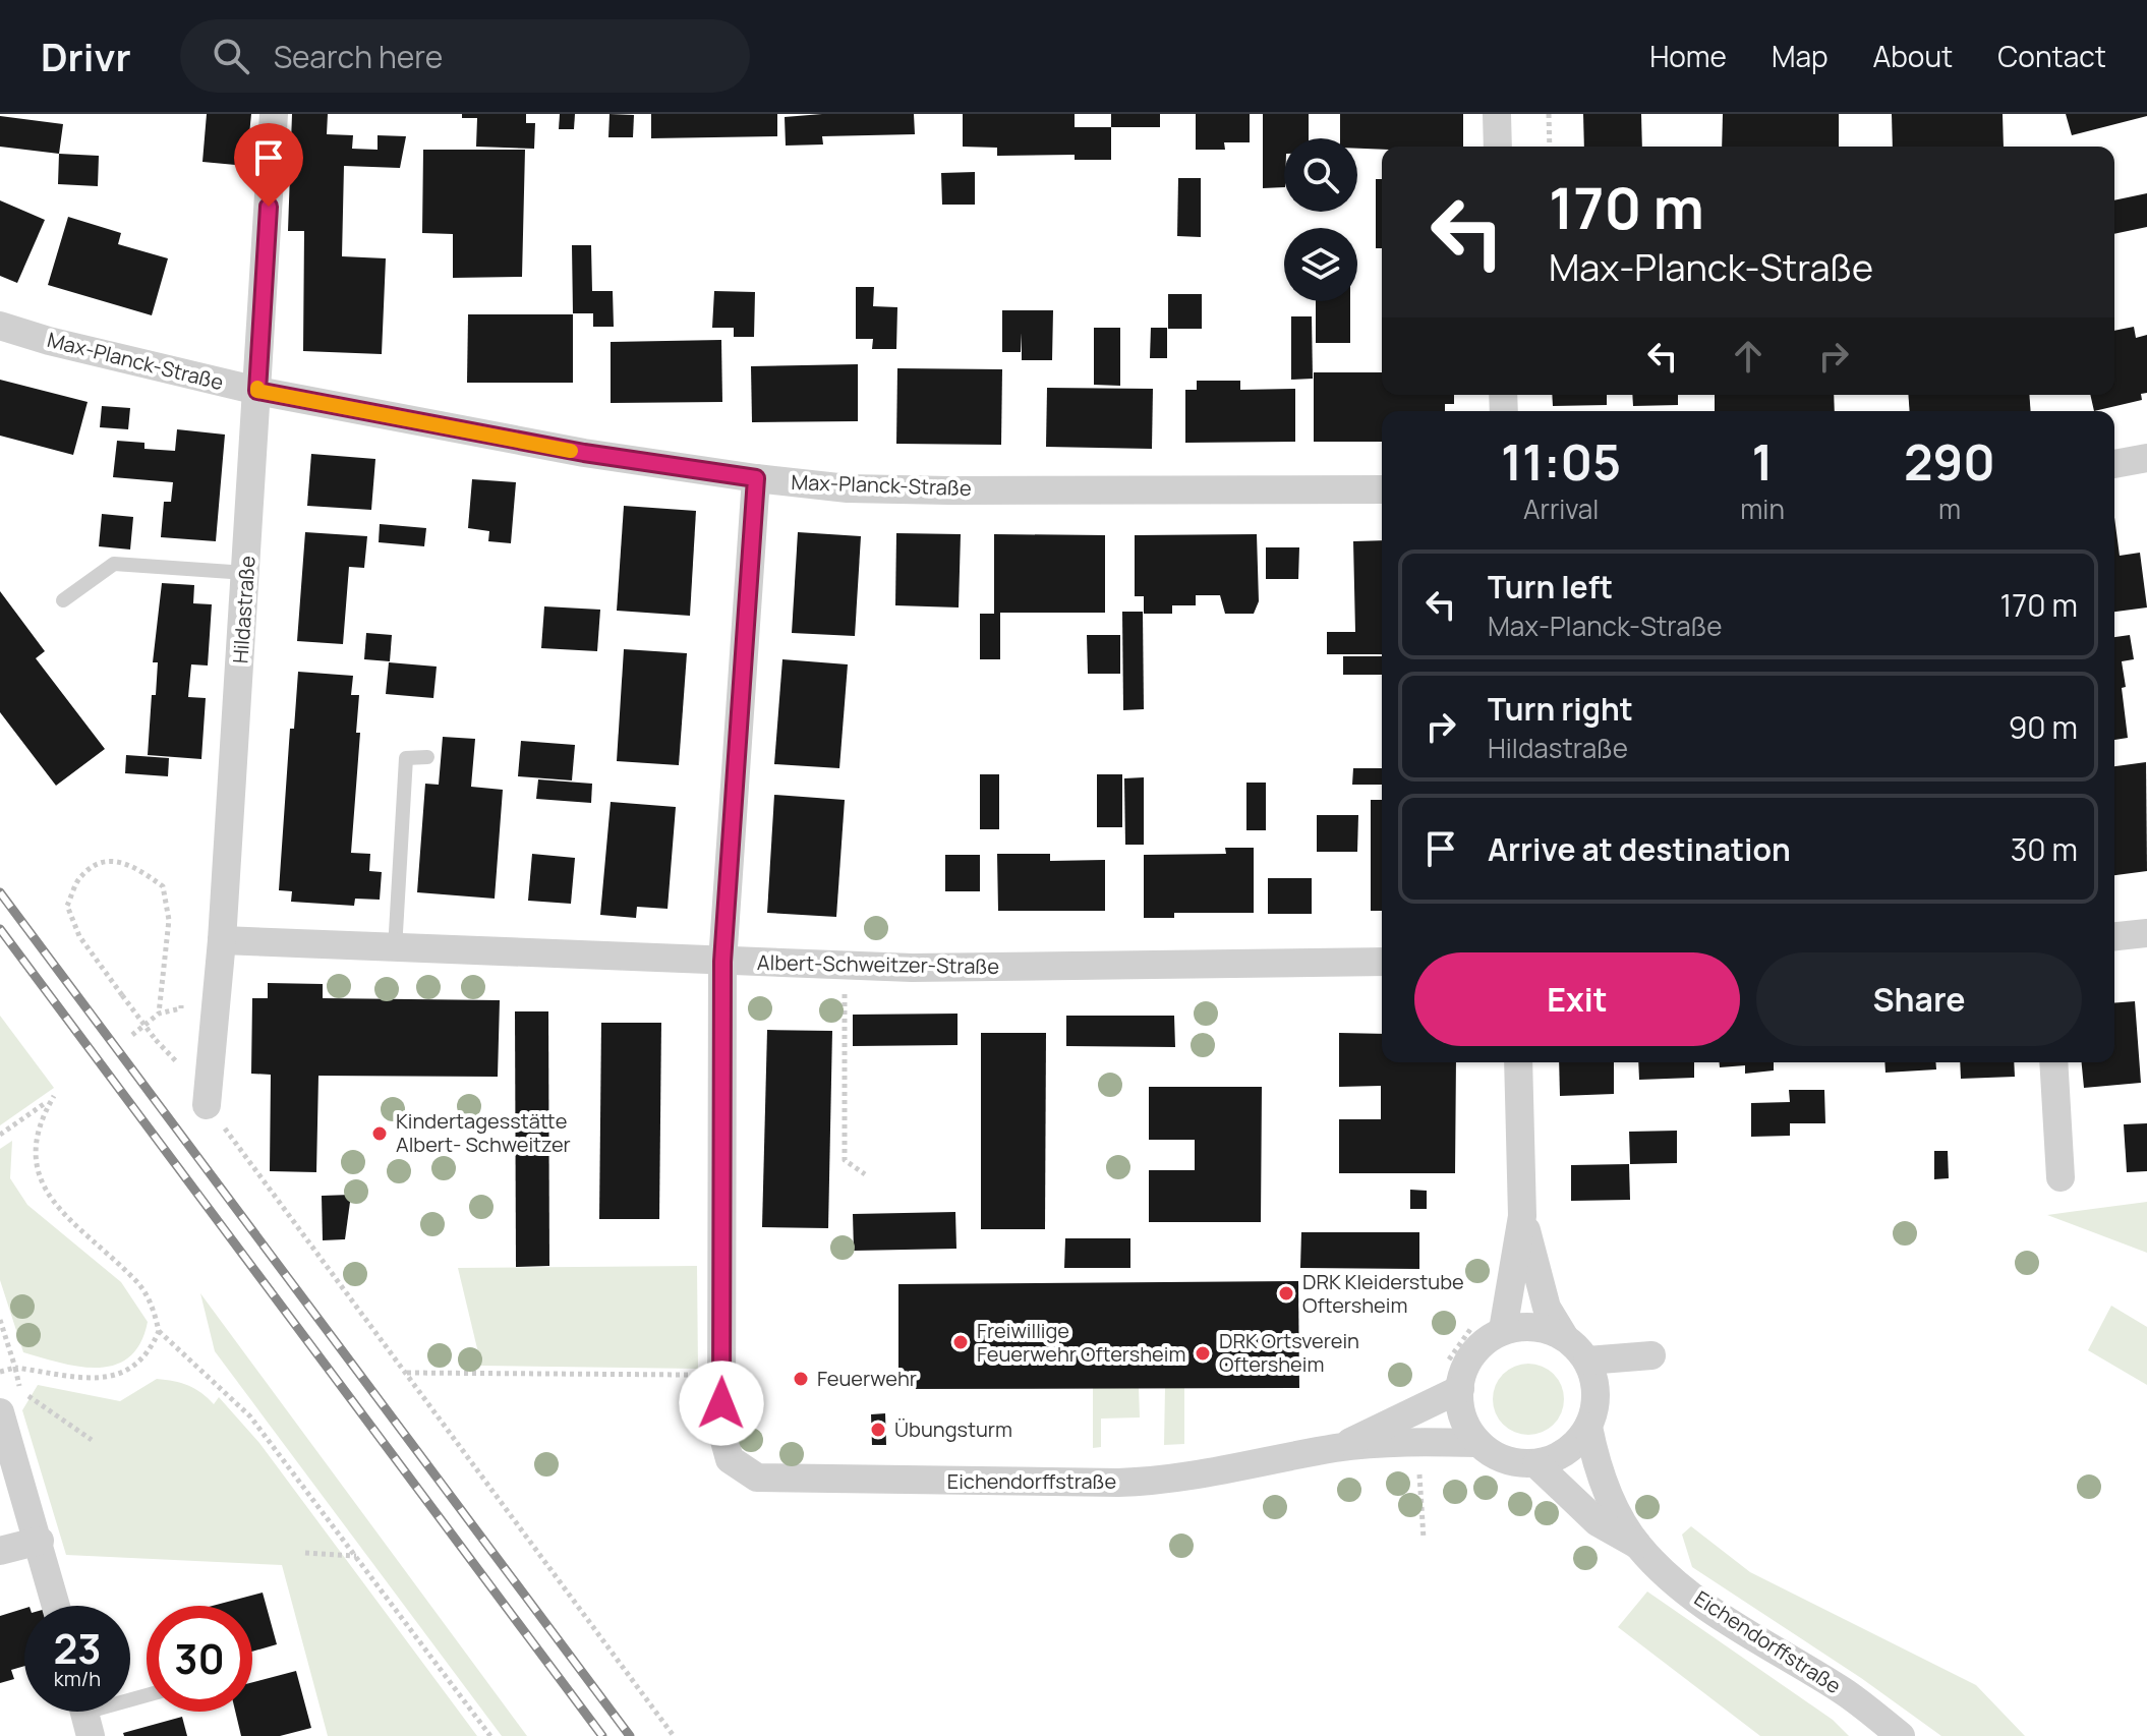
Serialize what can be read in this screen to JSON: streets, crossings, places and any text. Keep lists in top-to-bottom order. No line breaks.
{"streets":{"street":["Max-Planck-Straße","Hildastraße","Albert-Schweitzer-Straße","Eichendorffstraße"]},"crossings":[["Max-Planck-Straße","Hildastraße"],["Hildastraße","Albert-Schweitzer-Straße"]],"places":["Kindertagesstätte Albert- Schweitzer","DRK Kleiderstube Oftersheim","Freiwillige Feuerwehr Oftersheim","DRK Ortsverein Oftersheim","Feuerwehr","Übungsturm"],"page":{"header":"Drivr","search":"Search here","nav":["Home","Map","About","Contact"],"turn":["170 m","Max-Planck-Straße"],"eta":["11:05","Arrival","1","min","290","m"],"list":[{"name":"Turn left","note":"Max-Planck-Straße","value":"170 m"},{"name":"Turn right","note":"Hildastraße","value":"90 m"},{"name":"Arrive at destination","value":"30 m"}],"buttons":["Exit","Share"],"speed":"23 km/h","limit":"30"}}
